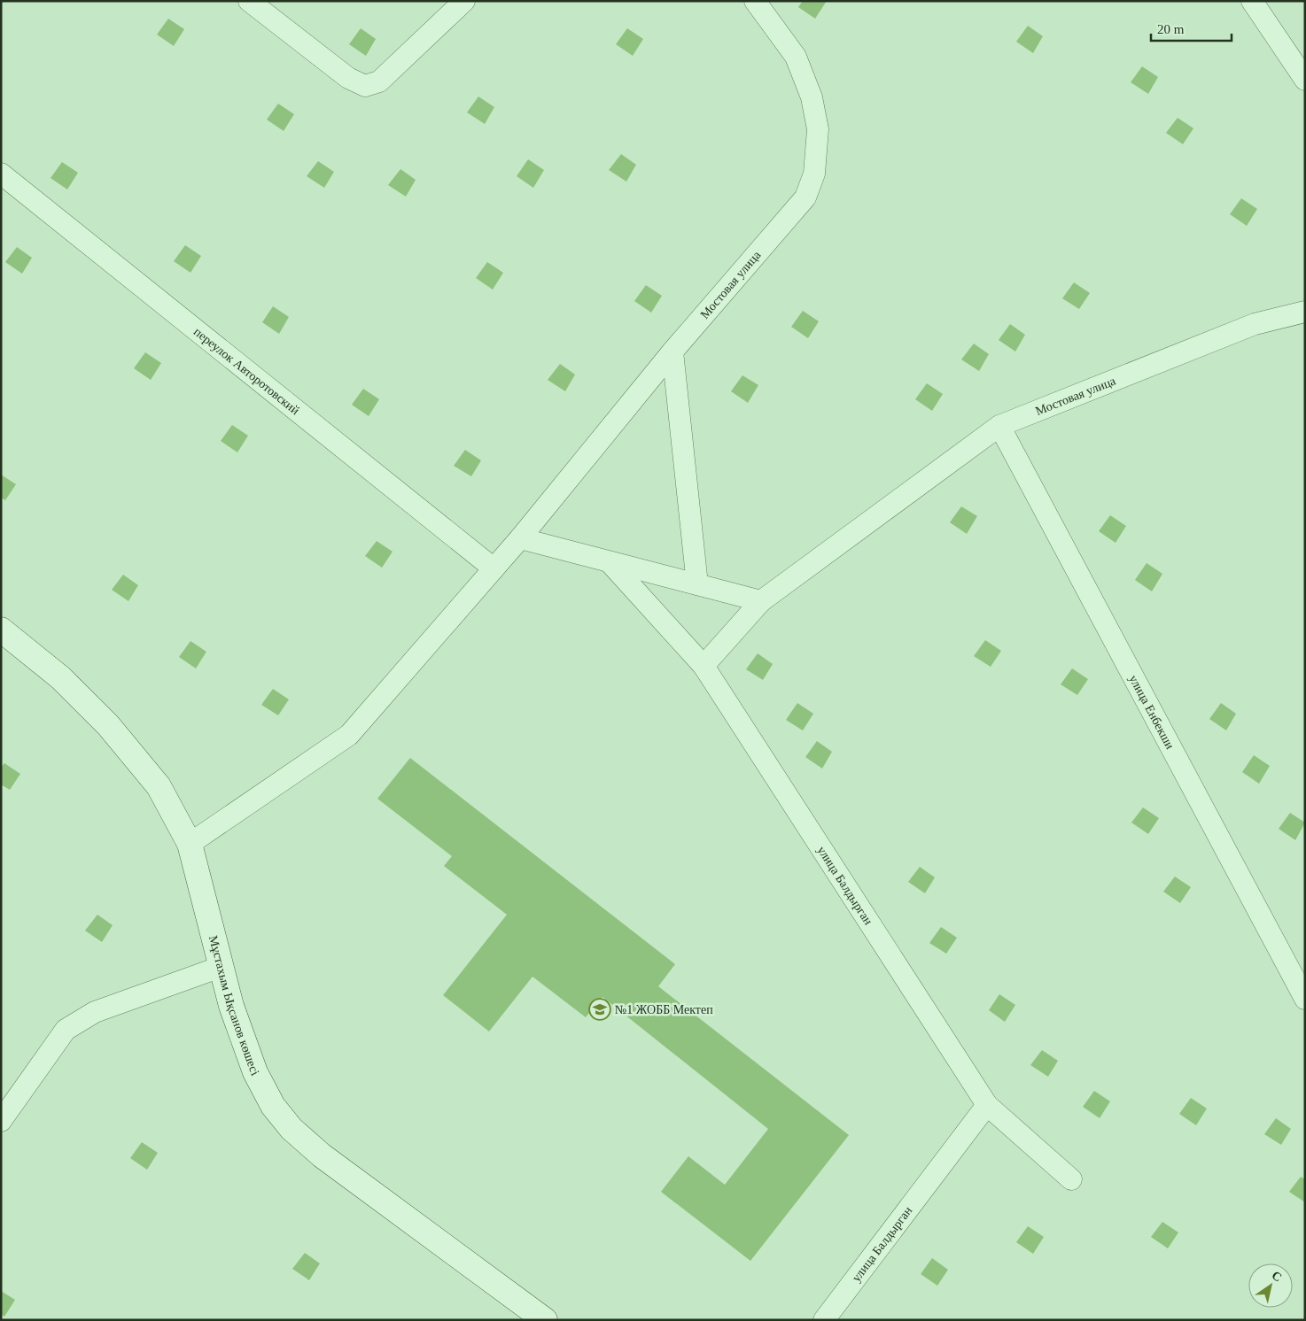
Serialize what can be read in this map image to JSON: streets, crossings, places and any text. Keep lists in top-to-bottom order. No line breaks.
{"streets":{"main road":["Мұстахым Ықсанов көшесі"],"street":["Мостовая улица","переулок Авторотовский","улица Енбекши","улица Балдырган"]},"crossings":[["Мостовая улица","переулок Авторотовский"],["Мостовая улица","улица Енбекши"],["Мостовая улица","улица Балдырган"],["Мостовая улица","Мұстахым Ықсанов көшесі"]],"places":{"school or university":["№1 ЖОББ Мектеп"]},"scale_bar":"20 m","north":"top right"}
